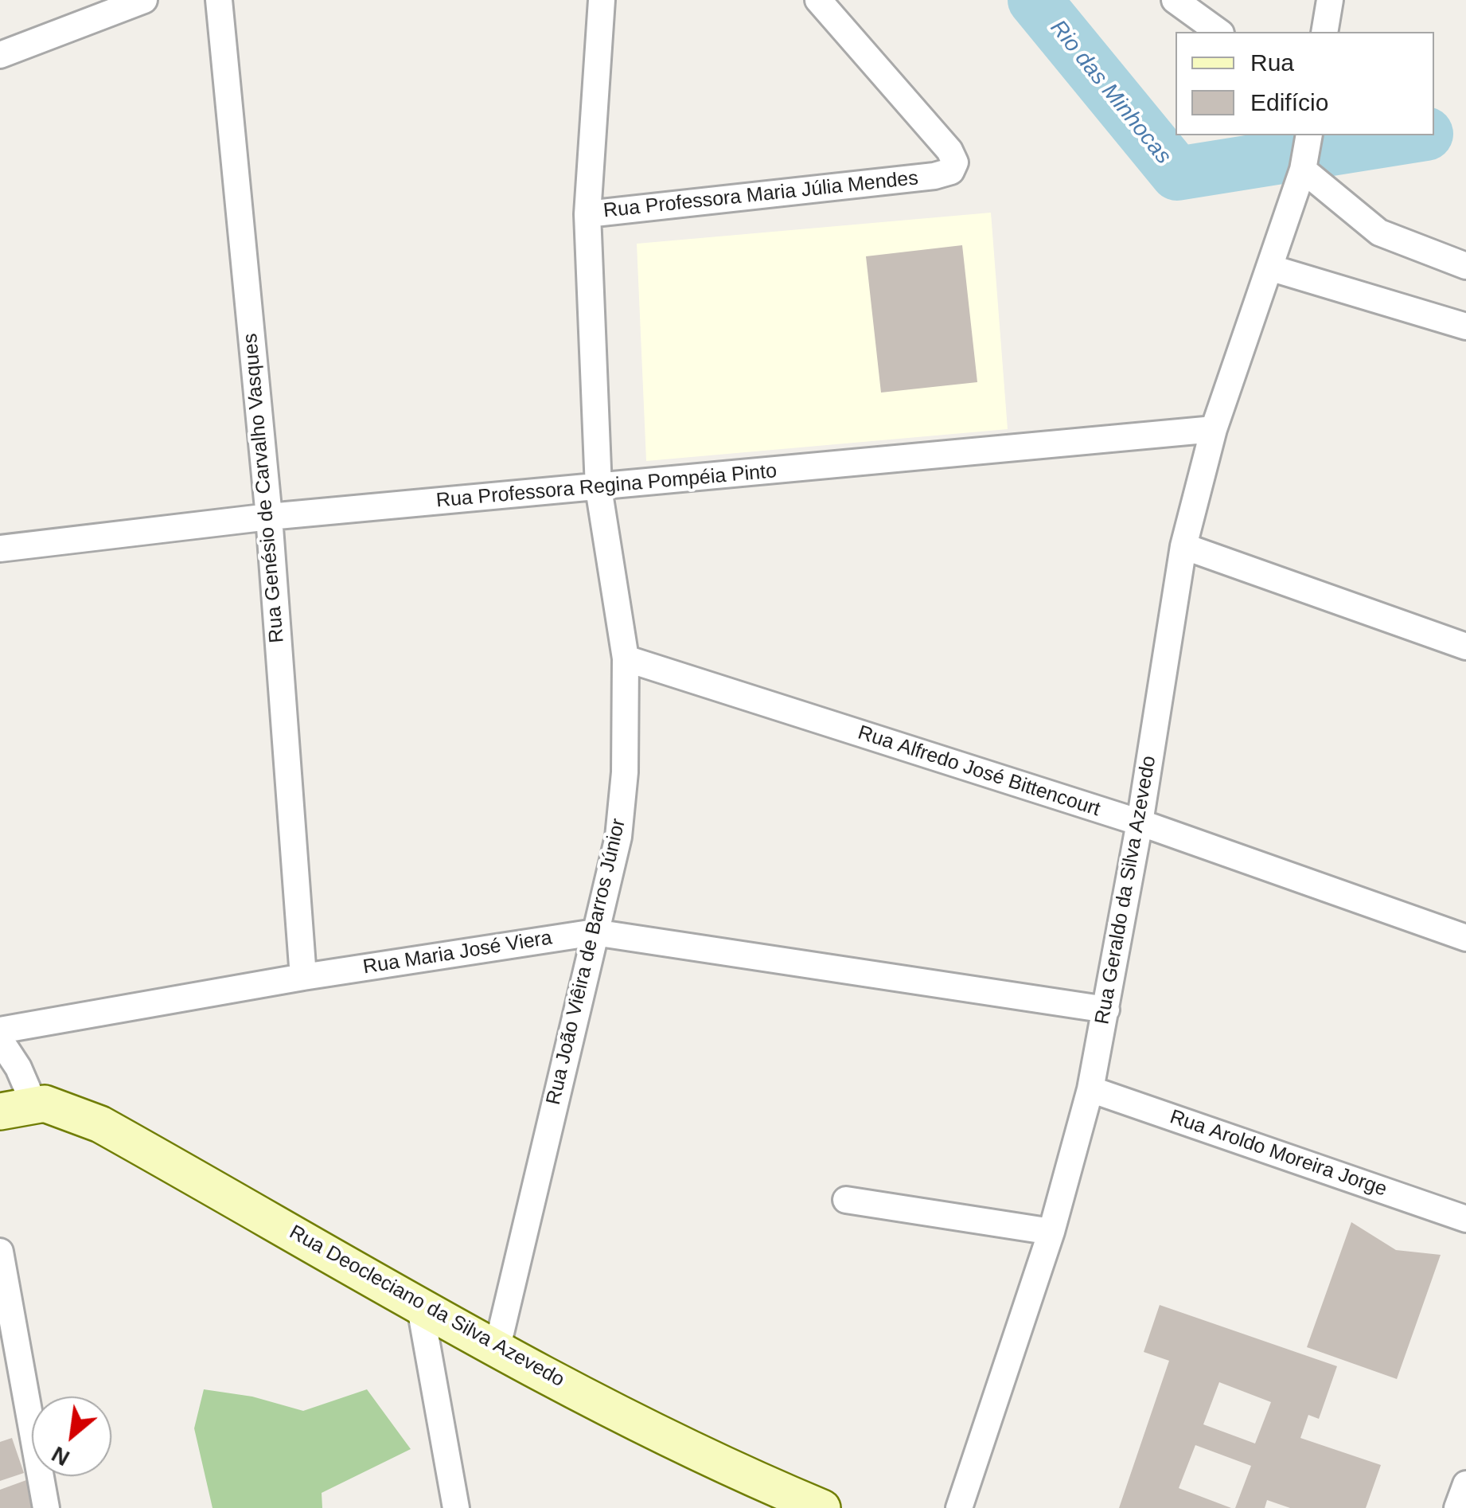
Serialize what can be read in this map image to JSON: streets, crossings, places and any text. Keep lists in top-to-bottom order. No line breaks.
{"streets":{"main road":["Rua Deocleciano da Silva Azevedo"],"street":["Rua Professora Maria Júlia Mendes","Rua Professora Regina Pompéia Pinto","Rua Genésio de Carvalho Vasques","Rua Alfredo José Bittencourt","Rua Geraldo da Silva Azevedo","Rua Maria José Viera","Rua João Viêira de Barros Júnior","Rua Aroldo Moreira Jorge"]},"crossings":[["Rua Professora Maria Júlia Mendes","Rua João Viêira de Barros Júnior"],["Rua Professora Regina Pompéia Pinto","Rua Genésio de Carvalho Vasques"],["Rua Professora Regina Pompéia Pinto","Rua Geraldo da Silva Azevedo"],["Rua Professora Regina Pompéia Pinto","Rua João Viêira de Barros Júnior"],["Rua Genésio de Carvalho Vasques","Rua Maria José Viera"],["Rua Alfredo José Bittencourt","Rua Geraldo da Silva Azevedo"],["Rua Alfredo José Bittencourt","Rua João Viêira de Barros Júnior"],["Rua Geraldo da Silva Azevedo","Rua Maria José Viera"],["Rua Geraldo da Silva Azevedo","Rua Aroldo Moreira Jorge"],["Rua Maria José Viera","Rua João Viêira de Barros Júnior"],["Rua João Viêira de Barros Júnior","Rua Deocleciano da Silva Azevedo"]],"water":["Rio das Minhocas"],"legend":["Rua","Edifício"],"north":"bottom left"}
